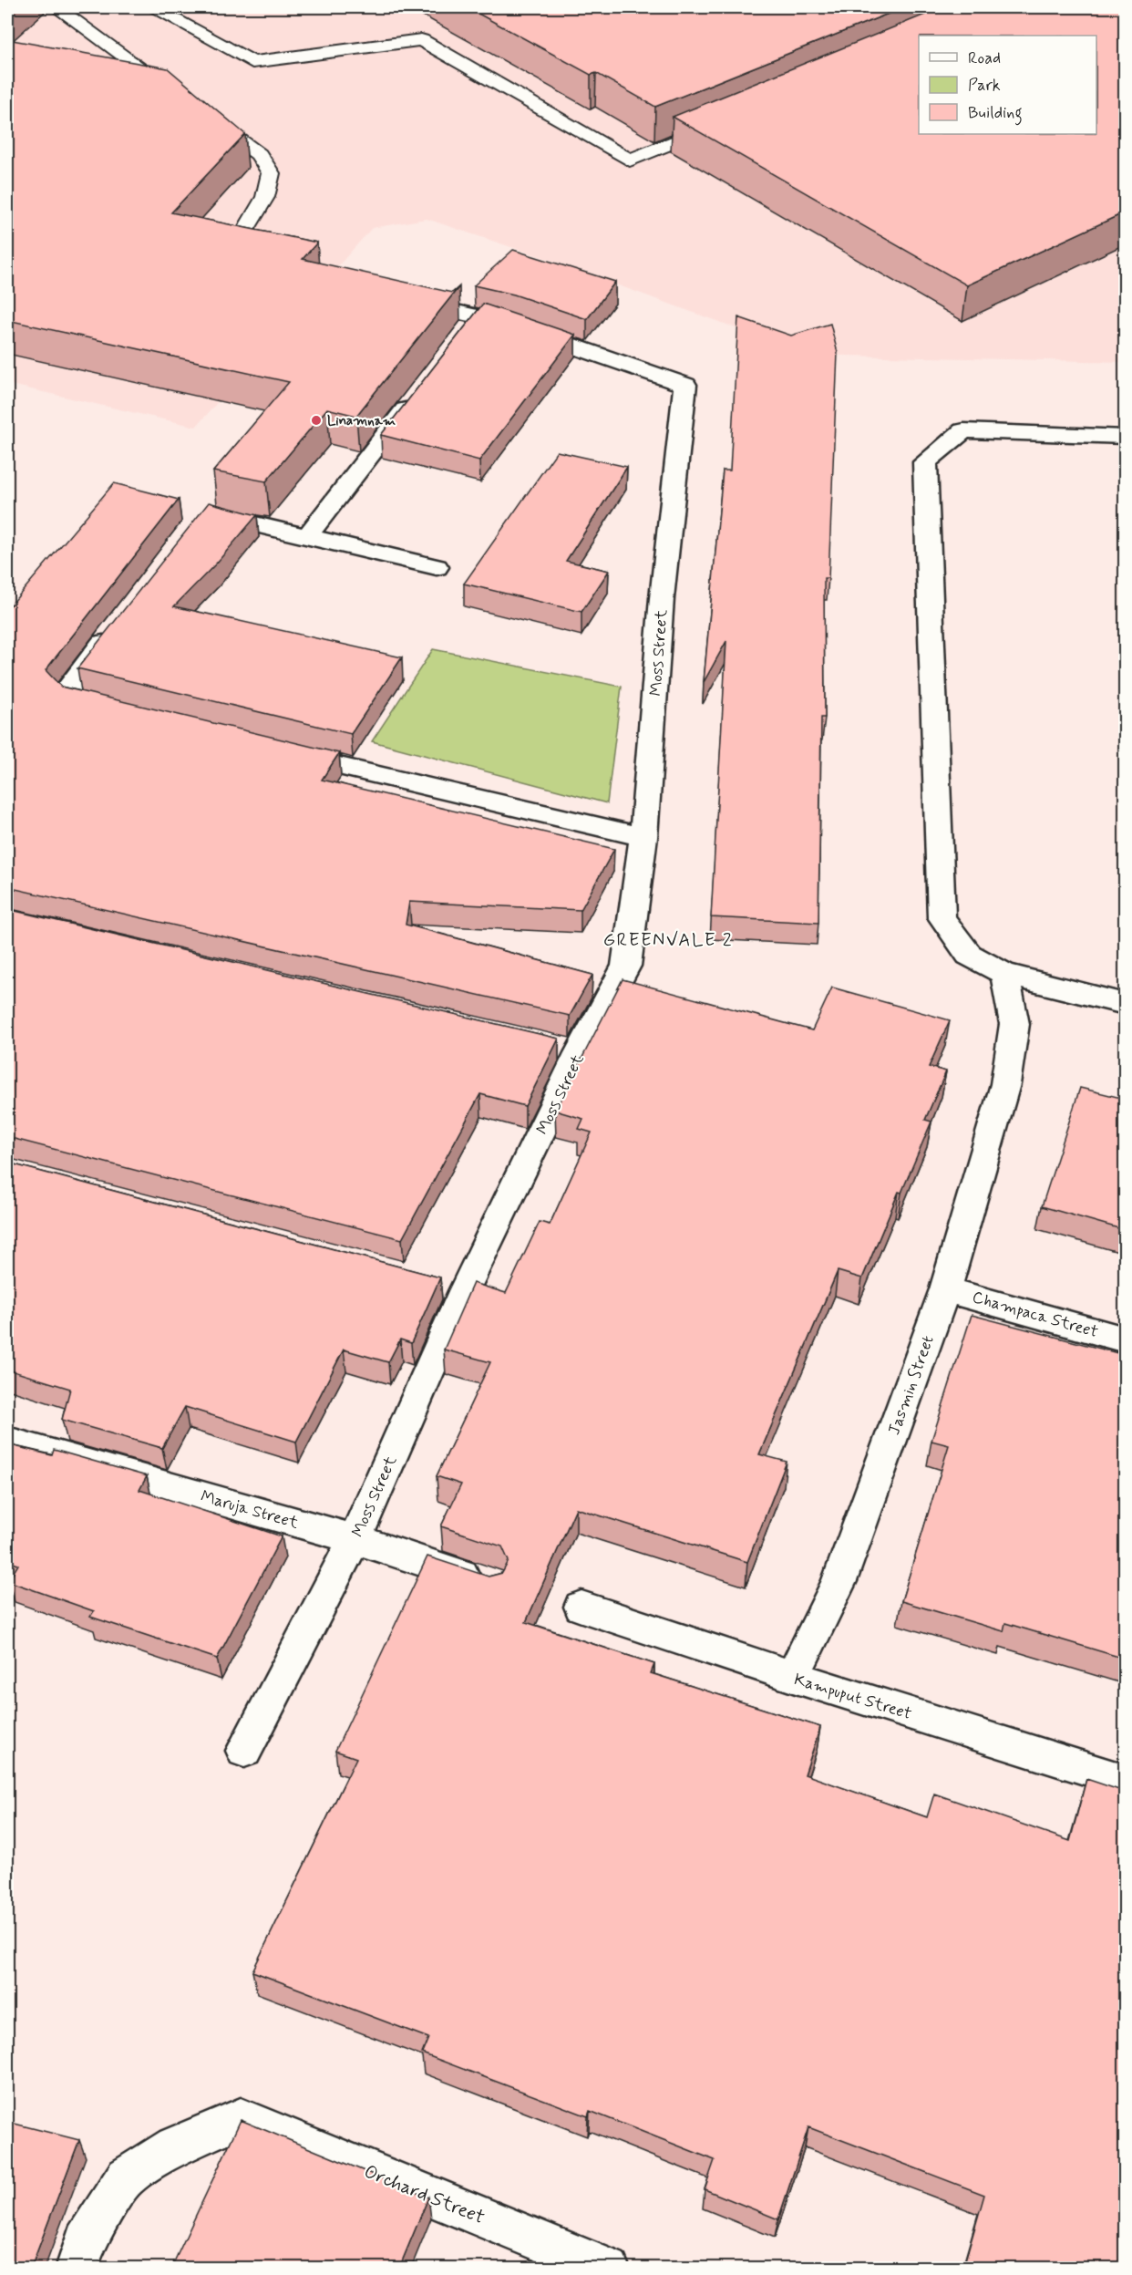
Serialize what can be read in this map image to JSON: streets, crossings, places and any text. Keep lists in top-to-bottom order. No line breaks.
{"streets":{"street":["Moss Street","Champaca Street","Jasmin Street","Maruja Street","Kampuput Street","Orchard Street"]},"crossings":[["Moss Street","Maruja Street"],["Champaca Street","Jasmin Street"],["Jasmin Street","Kampuput Street"]],"districts":["GREENVALE 2"],"places":["Linamnam"],"legend":["Road","Park","Building"]}
